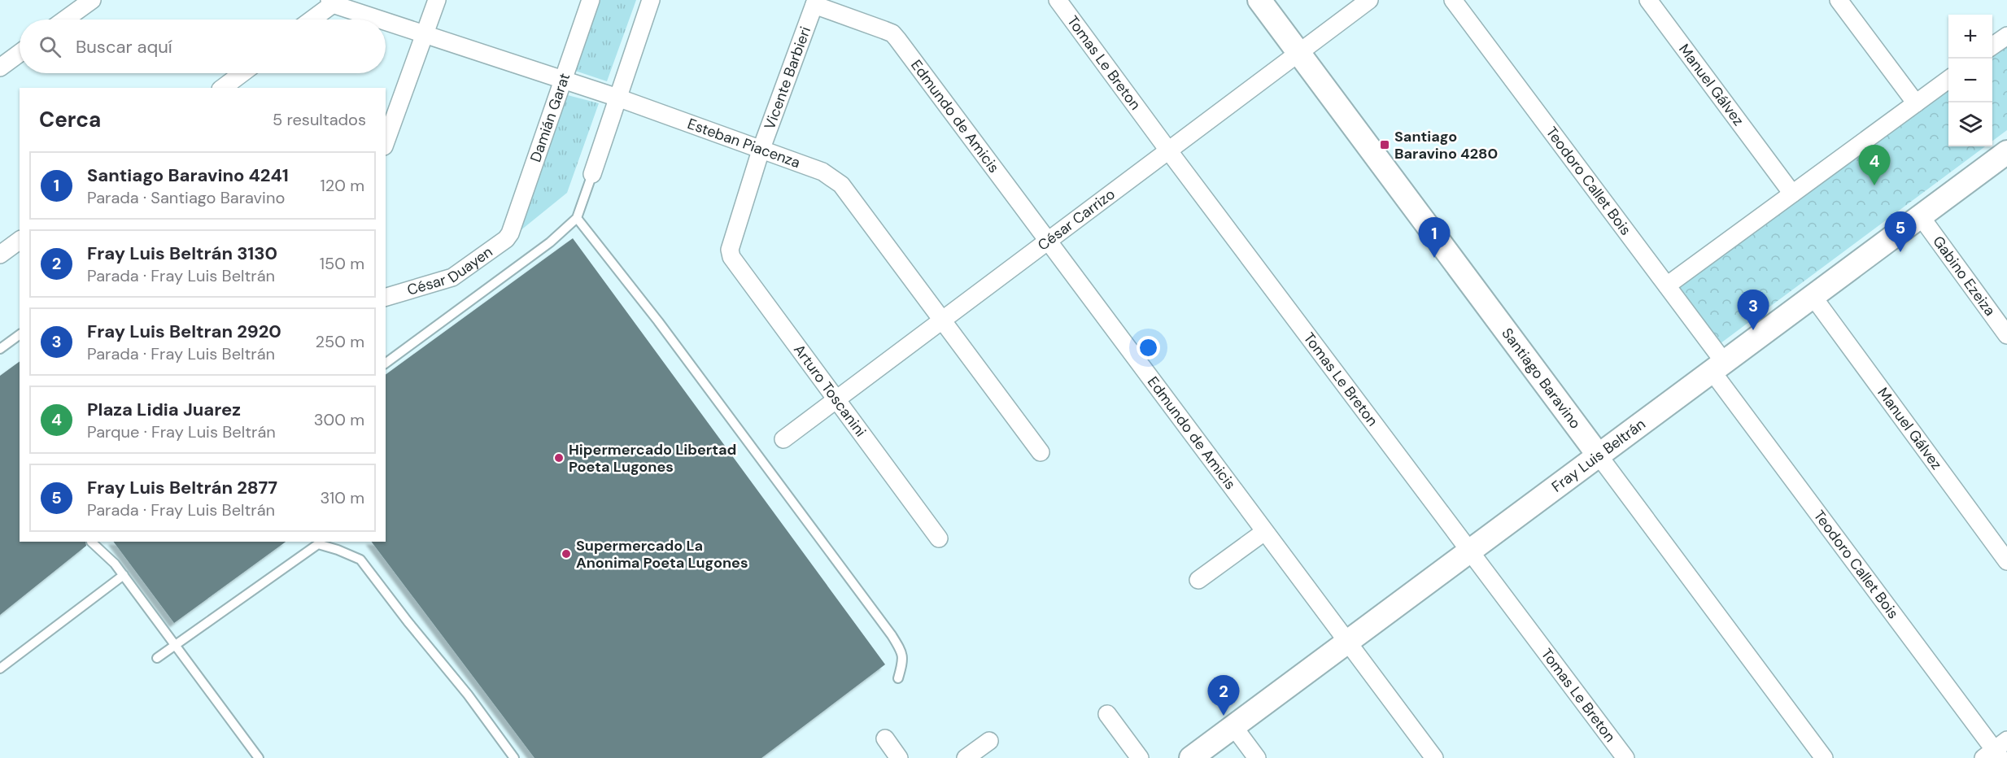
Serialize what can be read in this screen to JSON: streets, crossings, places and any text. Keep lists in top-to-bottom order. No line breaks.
{"streets":{"main road":["Santiago Baravino","Fray Luis Beltrán"],"street":["Tomas Le Breton","Vicente Barbieri","Manuel Gálvez","Damián Garat","Edmundo de Amicis","Esteban Piacenza","Teodoro Callet Bois","César Carrizo","César Duayen","Gabino Ezeiza","Arturo Toscanini"]},"crossings":[["Tomas Le Breton","César Carrizo"],["Tomas Le Breton","Fray Luis Beltrán"],["Vicente Barbieri","Edmundo de Amicis"],["Vicente Barbieri","Esteban Piacenza"],["Vicente Barbieri","Arturo Toscanini"],["Manuel Gálvez","Fray Luis Beltrán"],["Damián Garat","Esteban Piacenza"],["Damián Garat","César Duayen"],["Edmundo de Amicis","César Carrizo"],["Edmundo de Amicis","Fray Luis Beltrán"],["Esteban Piacenza","César Carrizo"],["Teodoro Callet Bois","Fray Luis Beltrán"],["César Carrizo","Santiago Baravino"],["César Carrizo","Arturo Toscanini"],["Gabino Ezeiza","Fray Luis Beltrán"],["Santiago Baravino","Fray Luis Beltrán"]],"places":{"transit":["Santiago Baravino 4280"],"other":["Hipermercado Libertad Poeta Lugones","Supermercado La Anonima Poeta Lugones"]},"page":{"map_buttons":["+","−"],"search":"Buscar aquí","heading":["Cerca","5 resultados"],"pins":["4","5","1","3","2"],"list":[{"mark":"1","name":"Santiago Baravino 4241","note":"Parada · Santiago Baravino","value":"120 m"},{"mark":"2","name":"Fray Luis Beltrán 3130","note":"Parada · Fray Luis Beltrán","value":"150 m"},{"mark":"3","name":"Fray Luis Beltran 2920","note":"Parada · Fray Luis Beltrán","value":"250 m"},{"mark":"4","name":"Plaza Lidia Juarez","note":"Parque · Fray Luis Beltrán","value":"300 m"},{"mark":"5","name":"Fray Luis Beltrán 2877","note":"Parada · Fray Luis Beltrán","value":"310 m"}]}}
